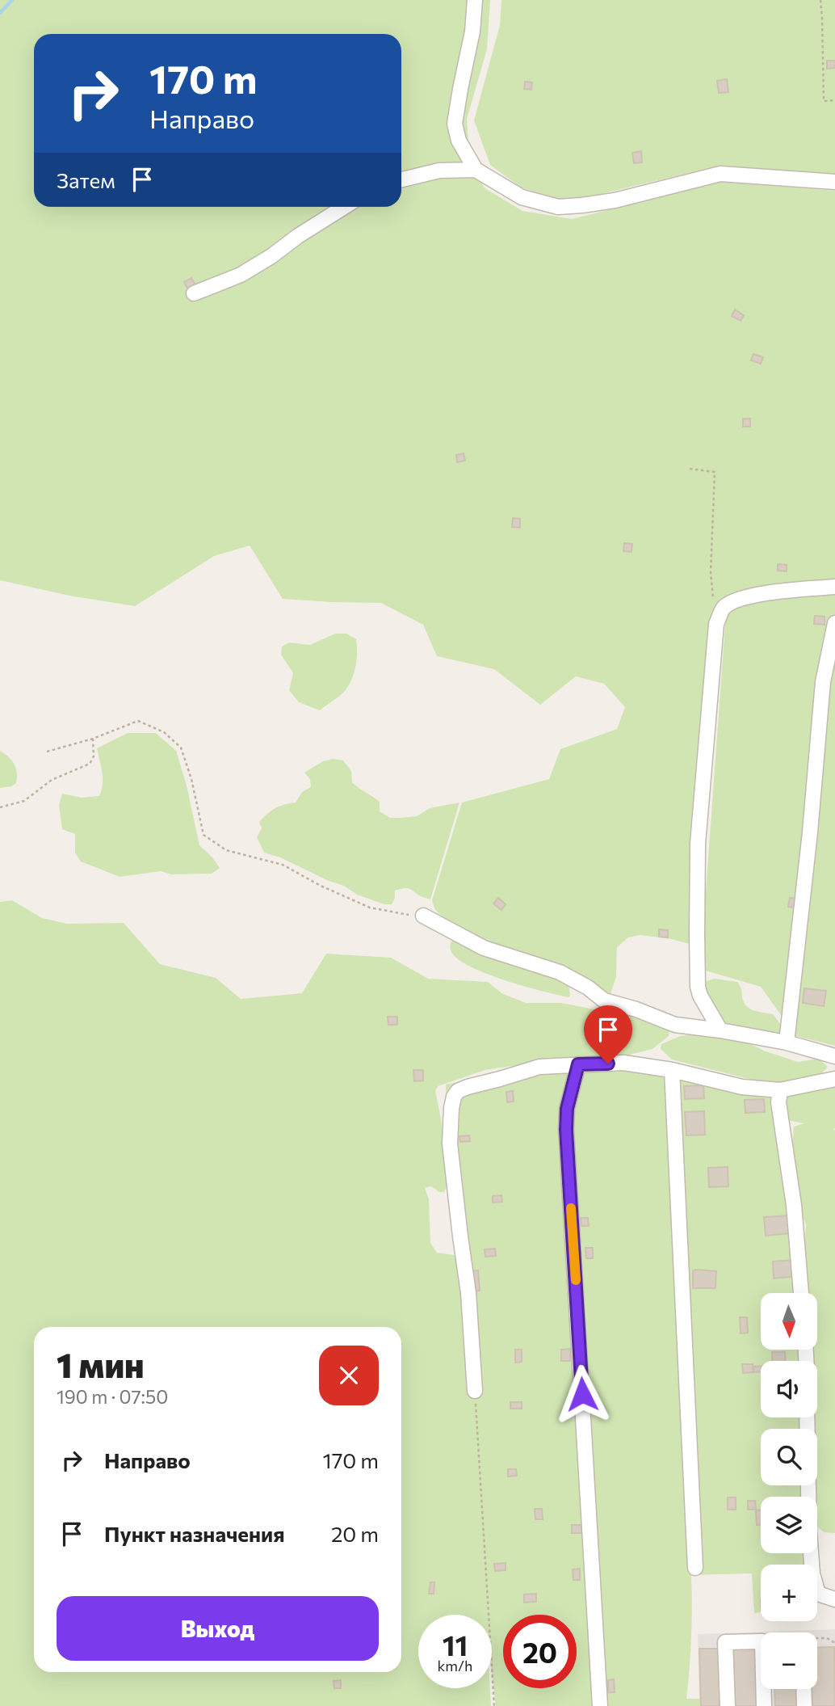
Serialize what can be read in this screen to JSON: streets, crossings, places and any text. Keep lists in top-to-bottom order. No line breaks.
{"north":"bottom","page":{"turn":["170 m","Направо"],"then":"Затем","map_buttons":["+","−"],"heading":["1 мин","190 m · 07:50"],"list":[{"name":"Направо","value":"170 m"},{"name":"Пункт назначения","value":"20 m"}],"buttons":"Выход","speed":"11 km/h","limit":"20"}}
